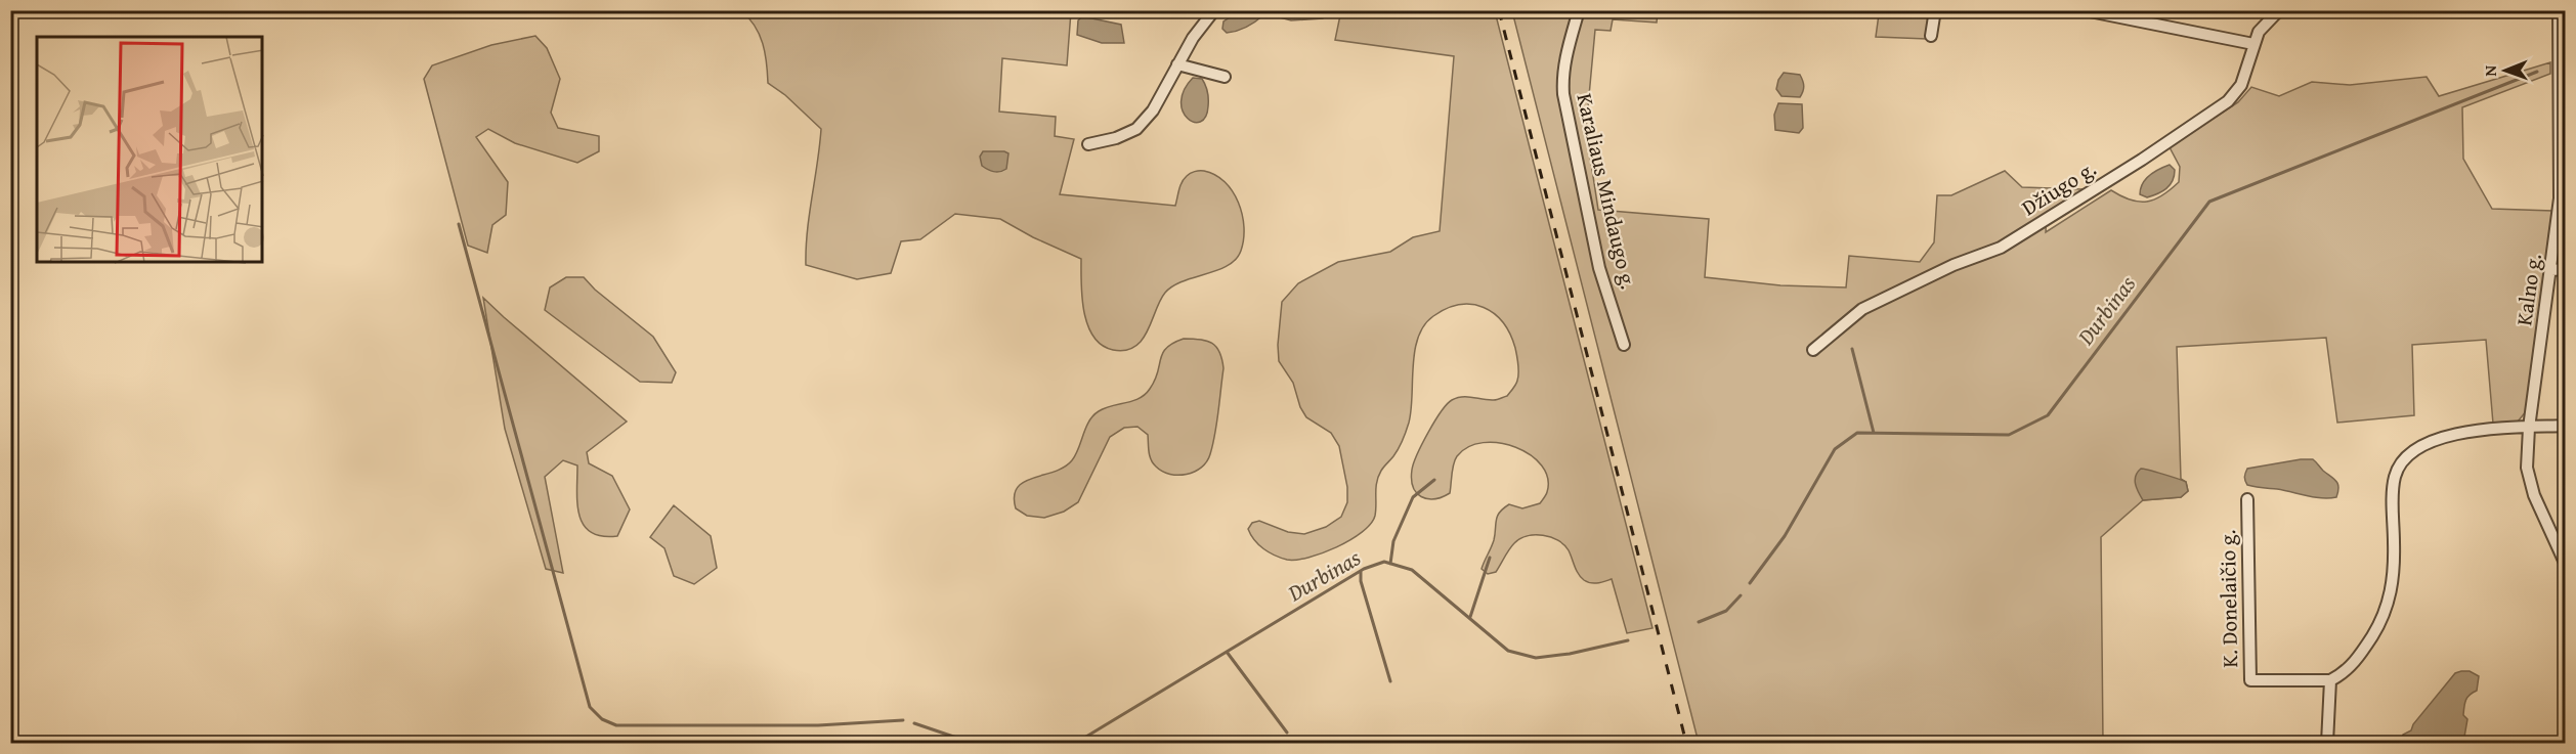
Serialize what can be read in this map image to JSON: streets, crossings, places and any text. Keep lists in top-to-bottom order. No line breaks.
{"streets":{"street":["Džiugo g.","Karaliaus Mindaugo g.","Kalno g.","K. Donelaičio g."]},"water":["Durbinas"],"north":"left"}
